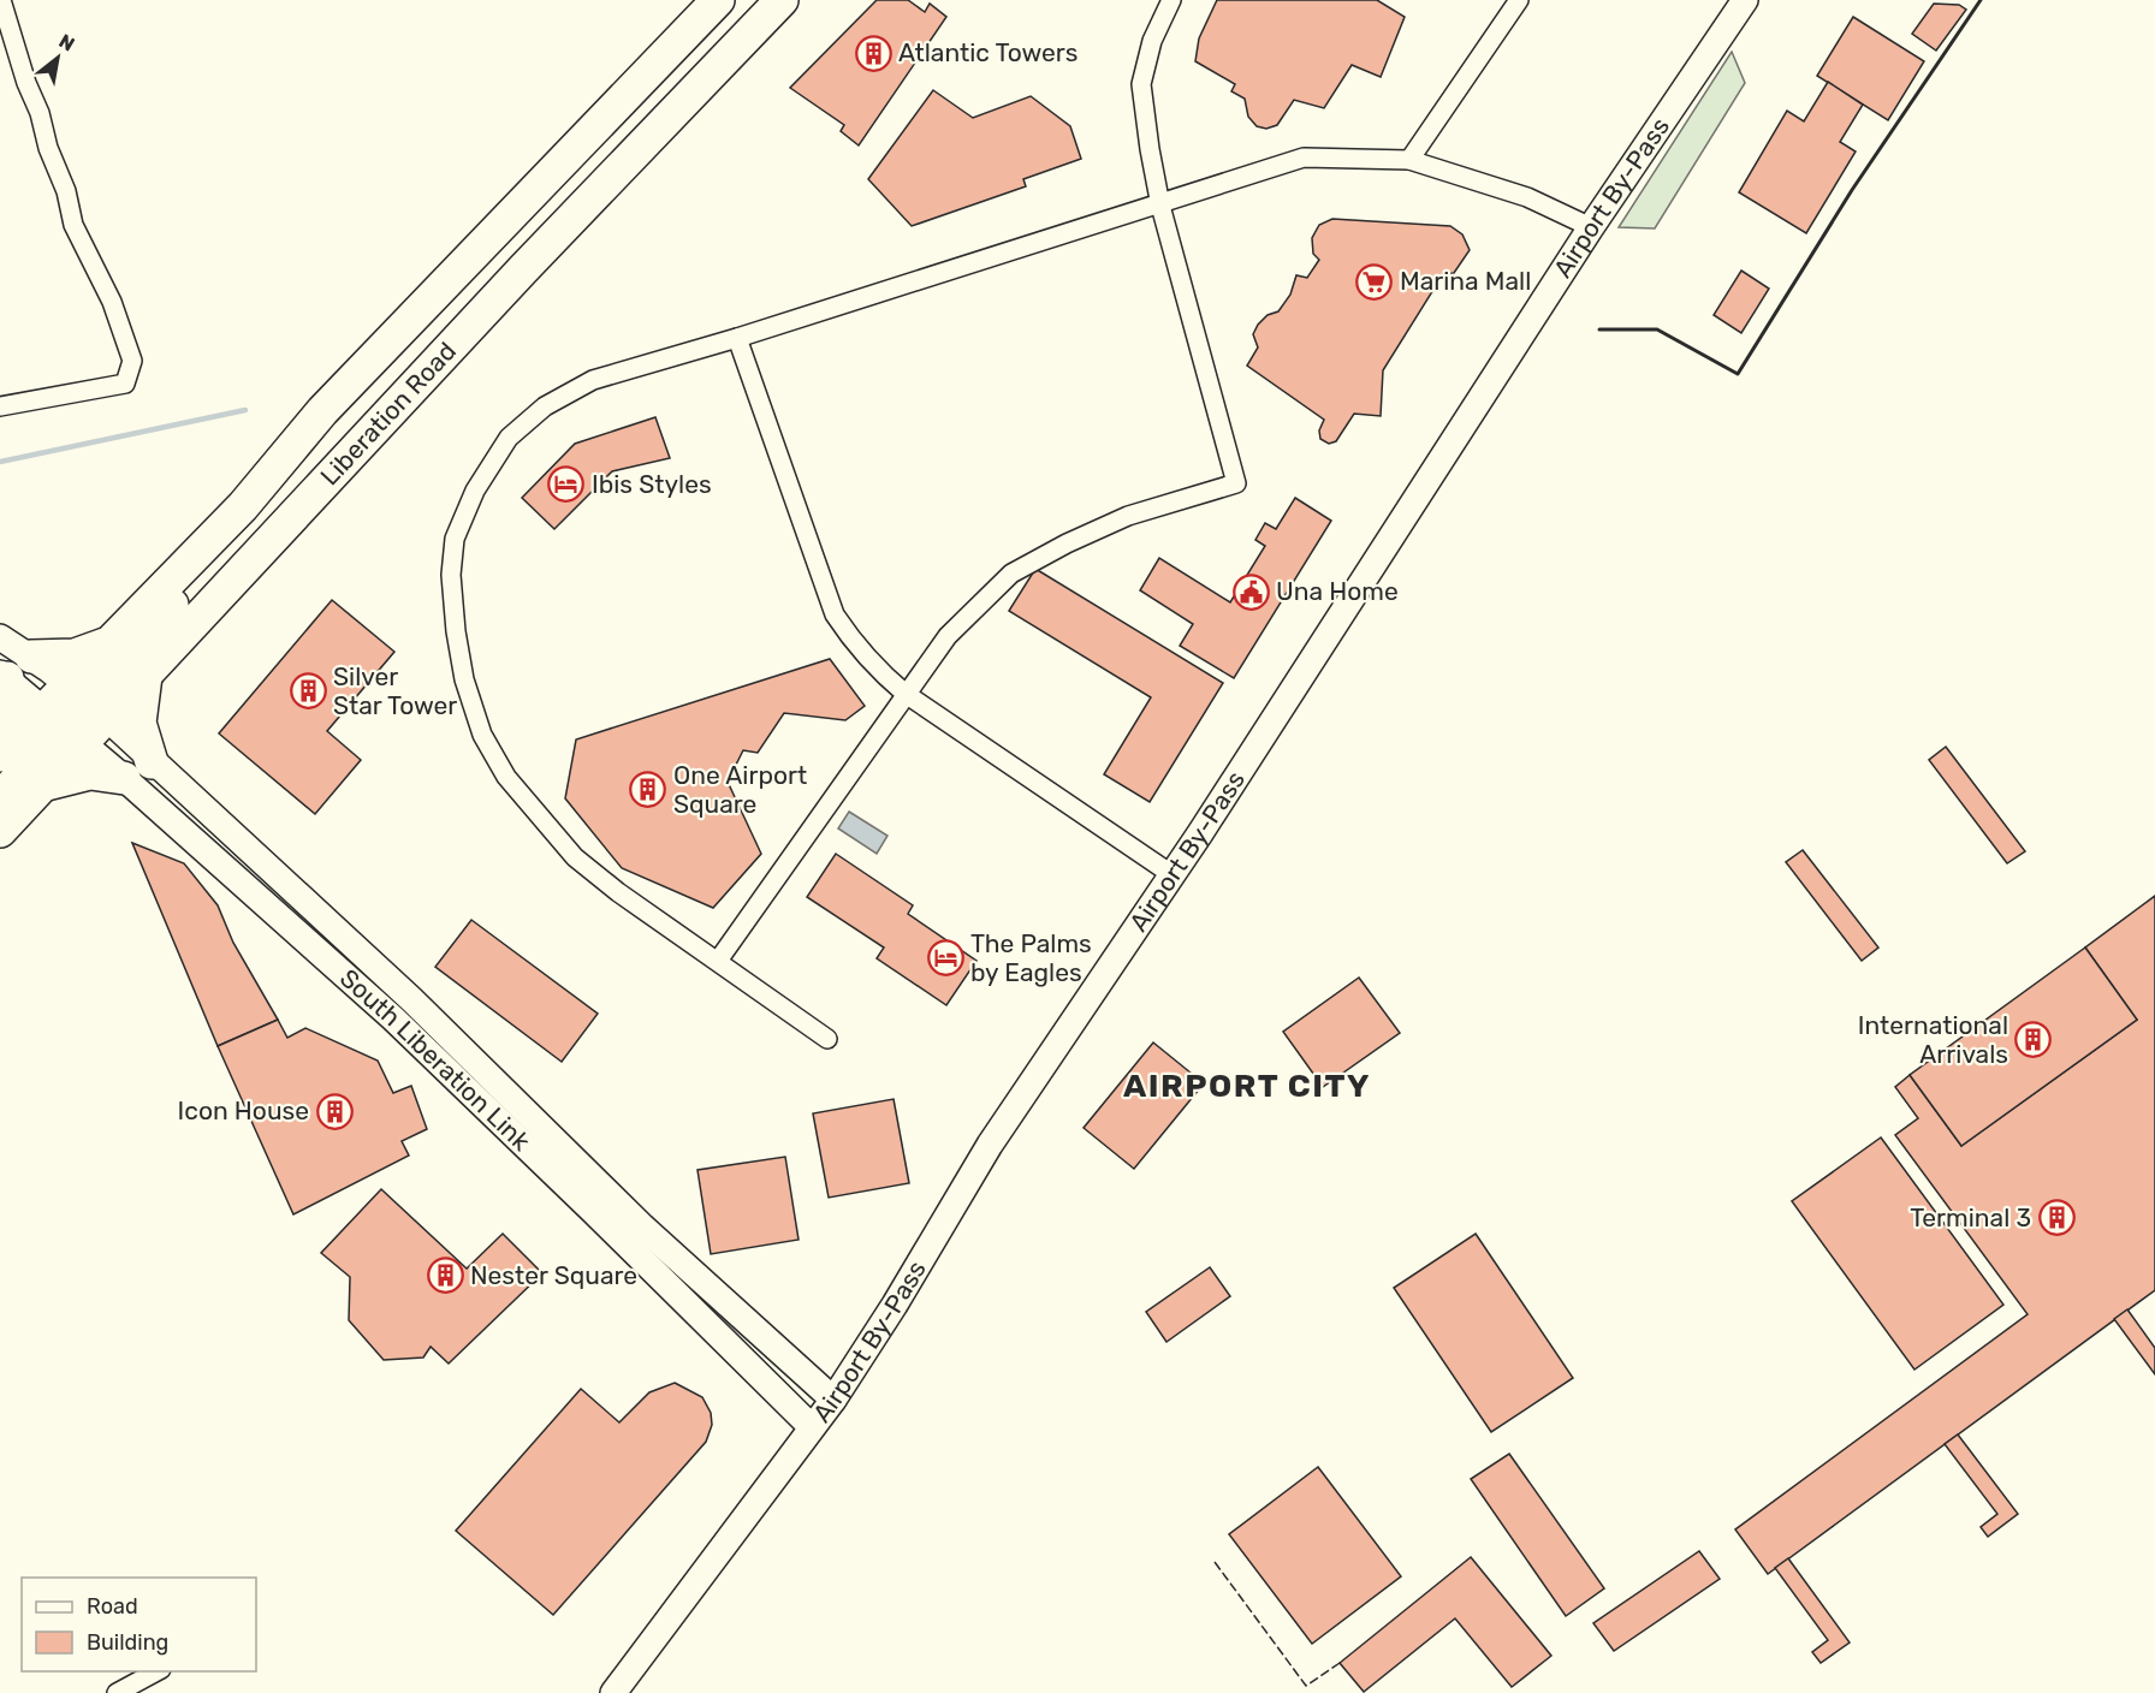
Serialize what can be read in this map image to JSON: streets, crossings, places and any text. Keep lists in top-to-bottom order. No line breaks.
{"streets":{"highway":["Liberation Road"],"street":["Airport By-Pass","South Liberation Link"]},"crossings":[["Airport By-Pass","South Liberation Link"],["Liberation Road","South Liberation Link"]],"districts":["AIRPORT CITY"],"places":{"building":["Atlantic Towers","Silver Star Tower","One Airport Square","International Arrivals","Icon House","Terminal 3","Nester Square"],"supermarket":["Marina Mall"],"hotel":["Ibis Styles","The Palms by Eagles"],"public building":["Una Home"]},"legend":["Road","Building"],"north":"top right"}
